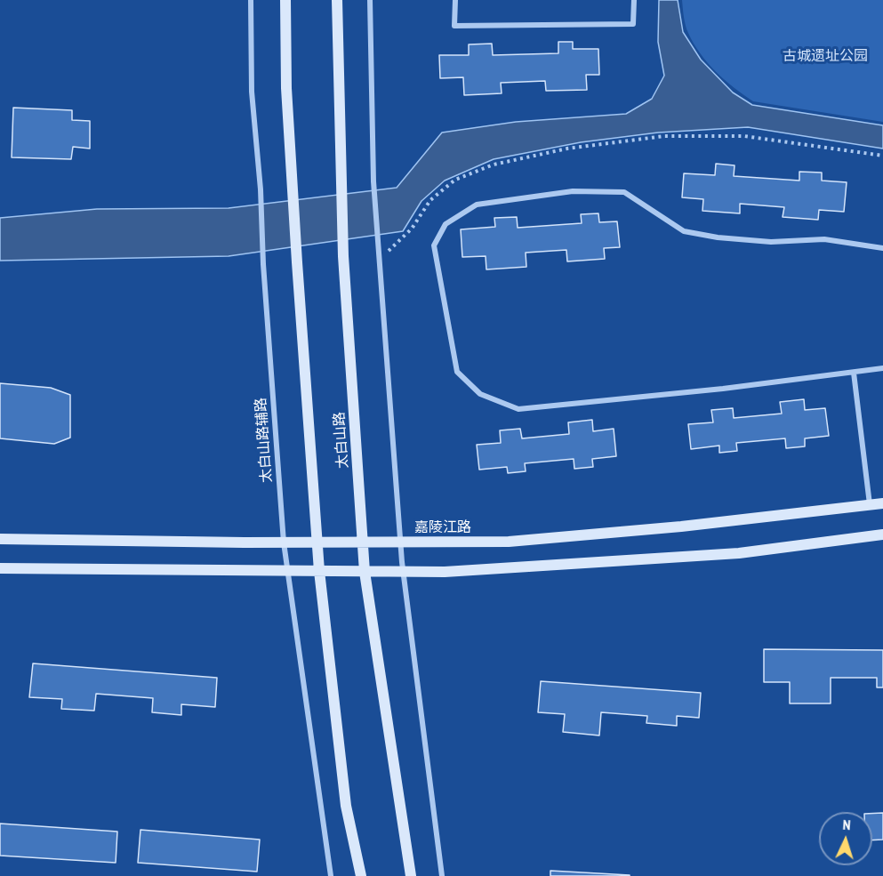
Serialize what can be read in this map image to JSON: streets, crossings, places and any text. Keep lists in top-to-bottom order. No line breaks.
{"streets":{"street":["太白山路辅路","太白山路","嘉陵江路"]},"crossings":[["太白山路辅路","嘉陵江路"],["太白山路","嘉陵江路"]],"parks":["古城遗址公园"],"north":"top"}
